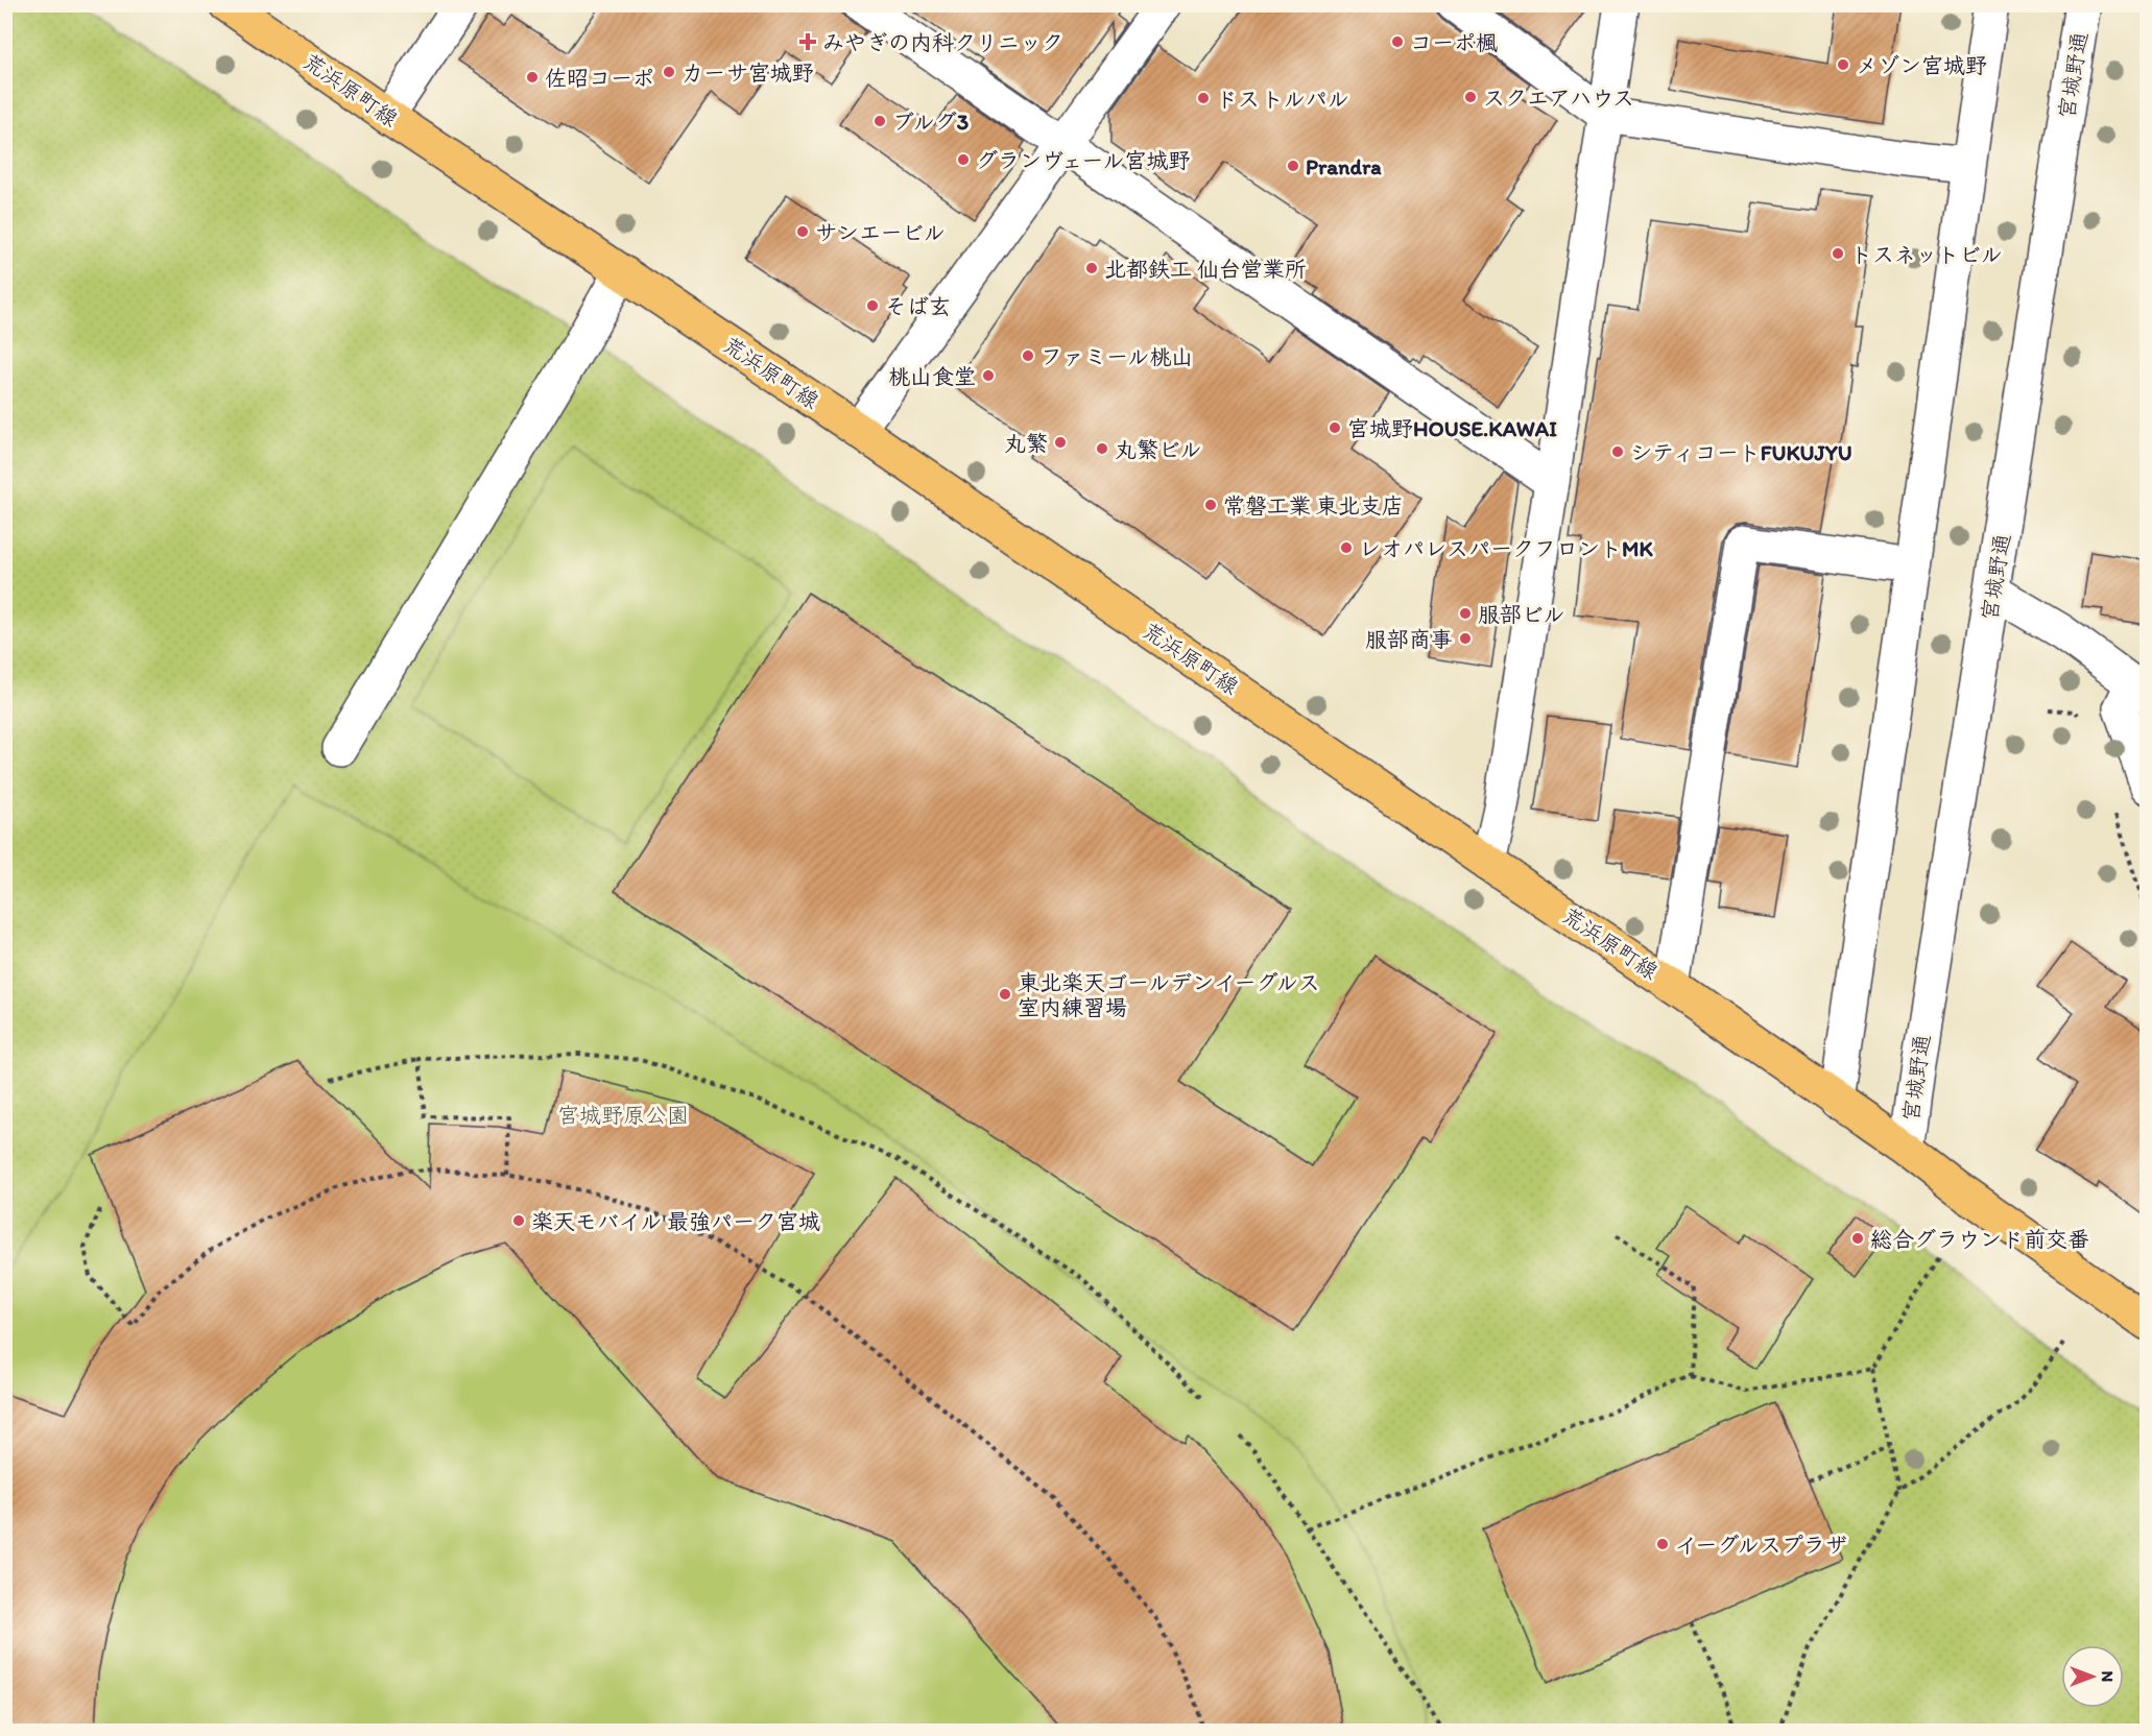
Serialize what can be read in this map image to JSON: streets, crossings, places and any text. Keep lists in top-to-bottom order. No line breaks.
{"streets":{"main road":["荒浜原町線"],"street":["宮城野通"]},"crossings":[["宮城野通","荒浜原町線"]],"parks":["宮城野原公園"],"places":{"health":["みやぎの内科クリニック"],"other":["コーポ楓","メゾン宮城野","カーサ宮城野","佐昭コーポ","スクエアハウス","ドストルパル","ブルグ3","グランヴェール宮城野","Prandra","サンエービル","トスネットビル","北都鉄工 仙台営業所","そば玄","ファミール桃山","桃山食堂","宮城野HOUSE.KAWAI","丸繁","丸繁ビル","シティコートFUKUJYU","常磐工業 東北支店","レオパレスパークフロントMK","服部ビル","服部商事","東北楽天ゴールデンイーグルス 室内練習場","楽天モバイル 最強パーク宮城","総合グラウンド前交番","イーグルスプラザ"]},"north":"right"}
